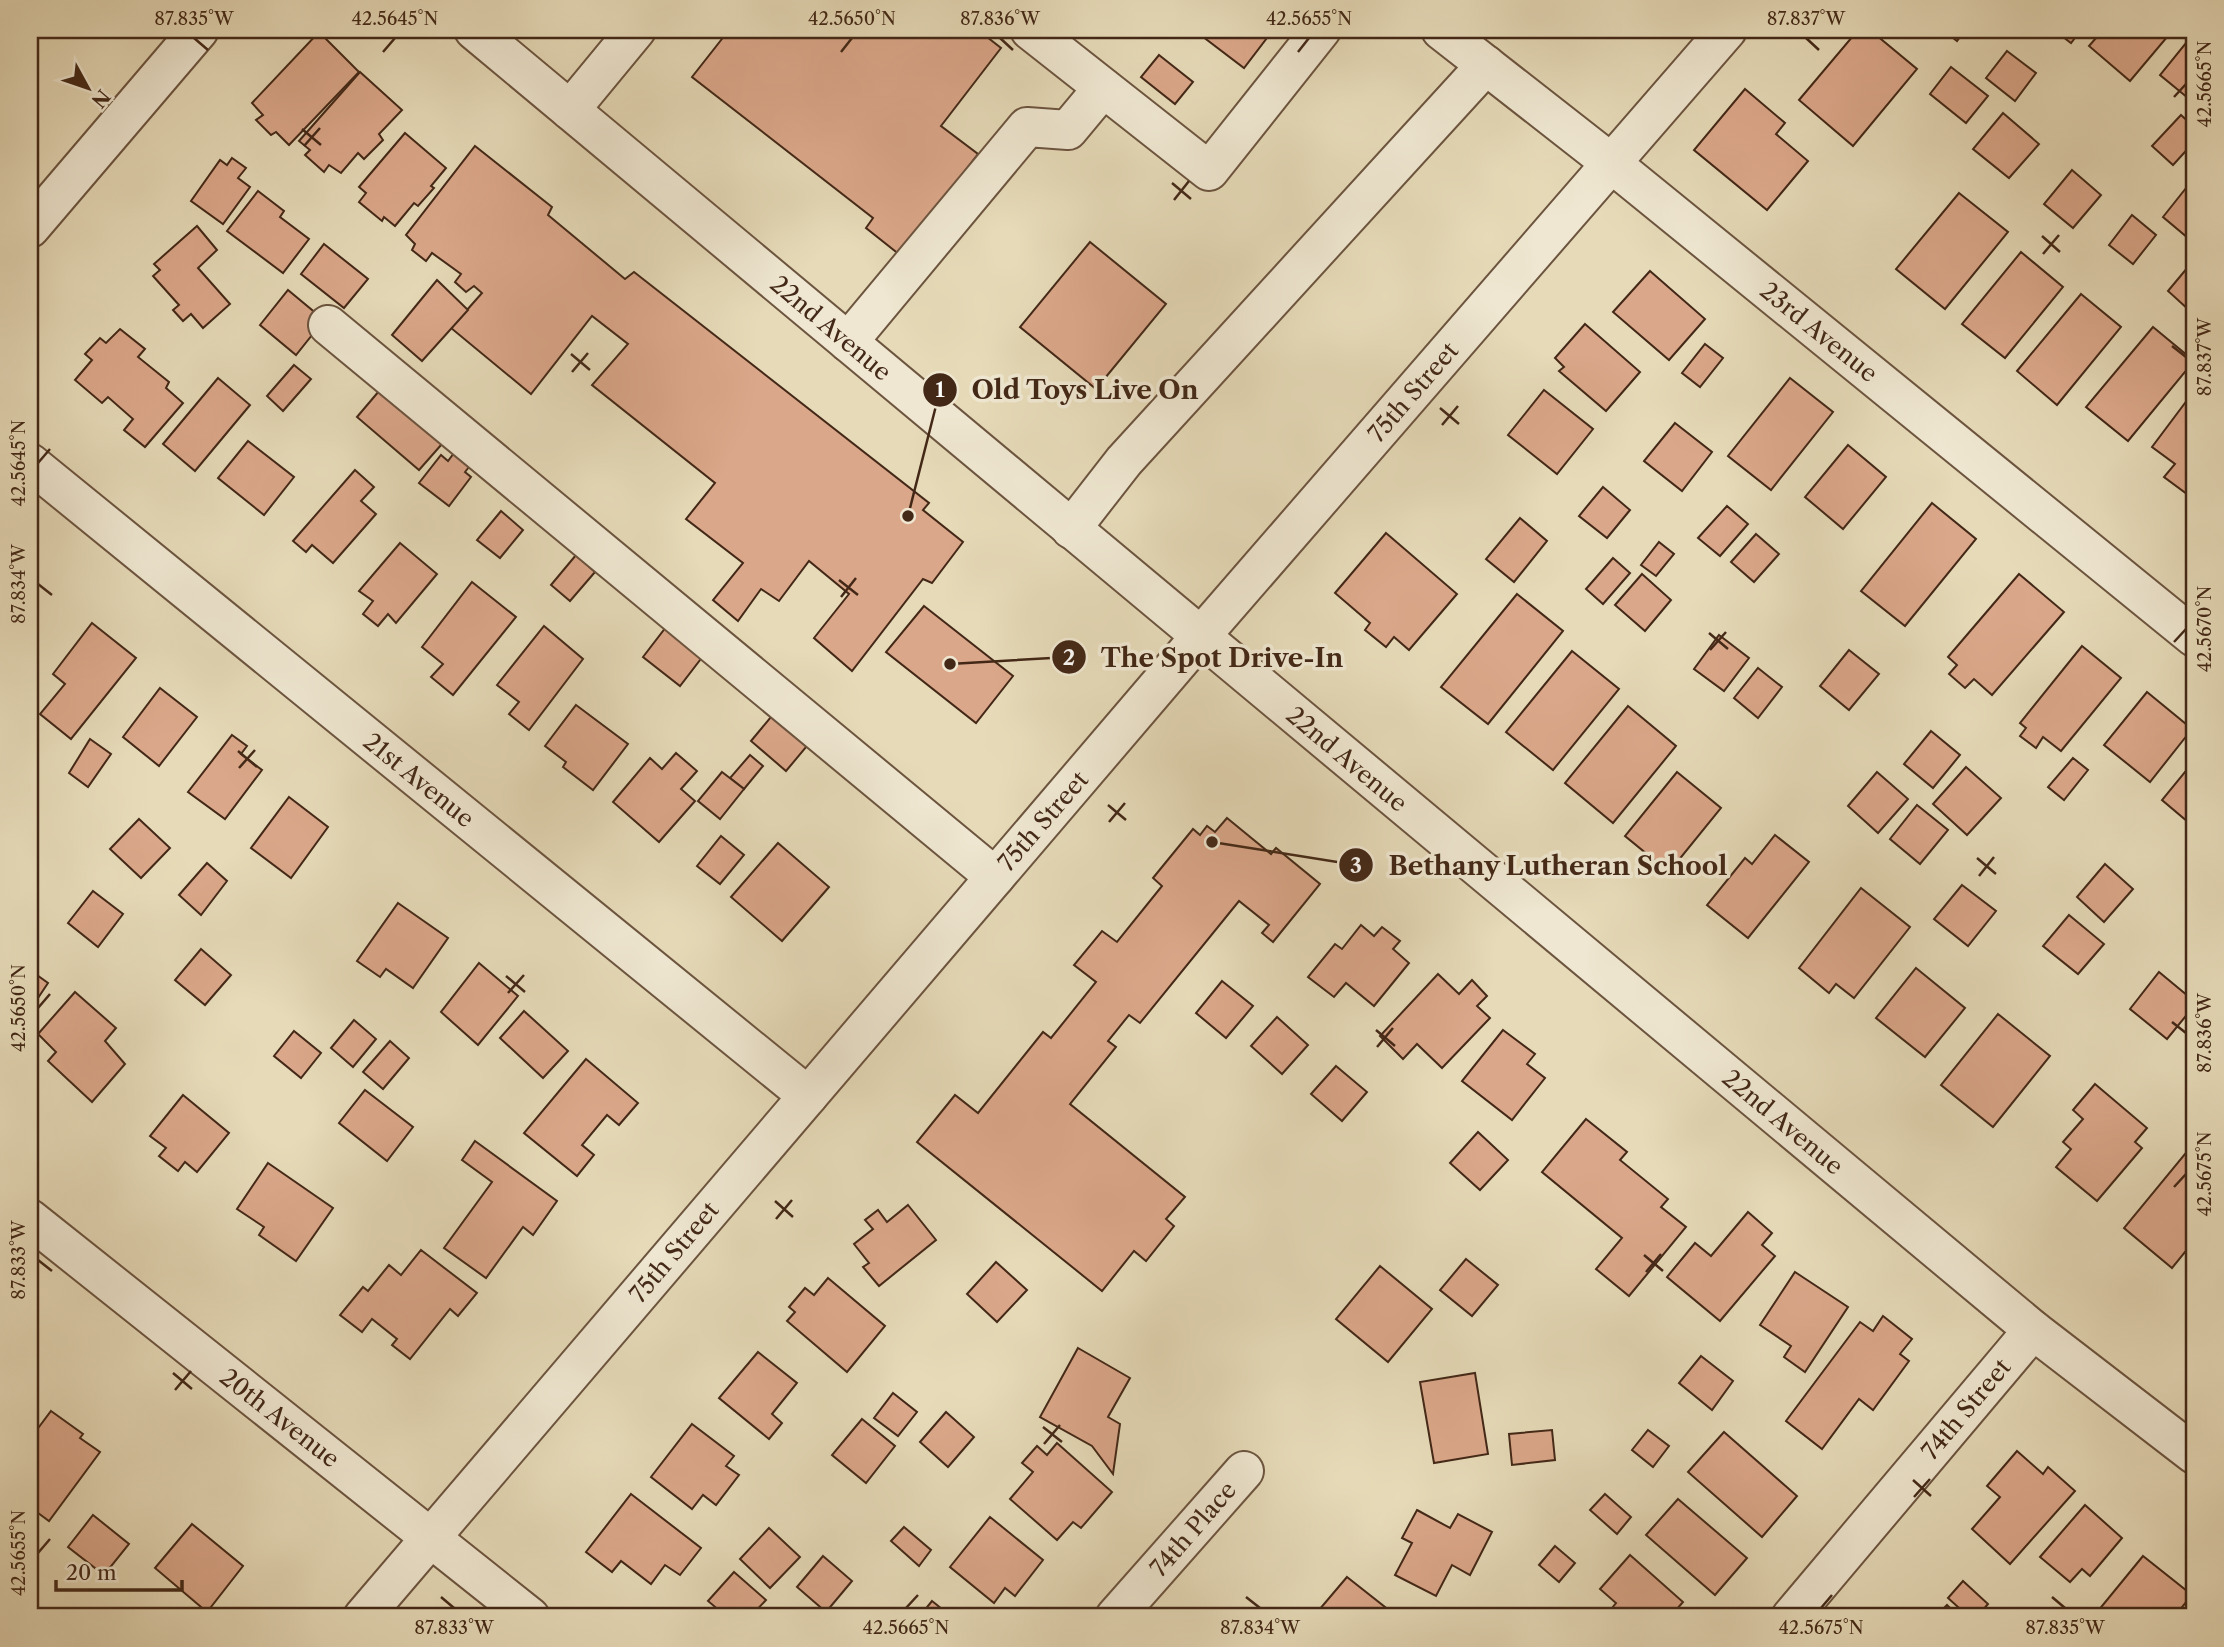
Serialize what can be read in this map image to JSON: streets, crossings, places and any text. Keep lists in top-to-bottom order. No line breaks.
{"streets":{"street":["22nd Avenue","23rd Avenue","75th Street","21st Avenue","74th Street","20th Avenue","74th Place"]},"crossings":[["22nd Avenue","75th Street"],["22nd Avenue","74th Street"],["23rd Avenue","75th Street"],["75th Street","21st Avenue"],["75th Street","20th Avenue"]],"places":["Old Toys Live On","The Spot Drive-In","Bethany Lutheran School"],"scale_bar":"20 m","north":"bottom right","coordinates":["87.835°W","42.5645°N","42.5650°N","87.836°W","42.5655°N","87.837°W","42.5665°N","87.834°W","42.5670°N","42.5675°N","87.833°W"]}
